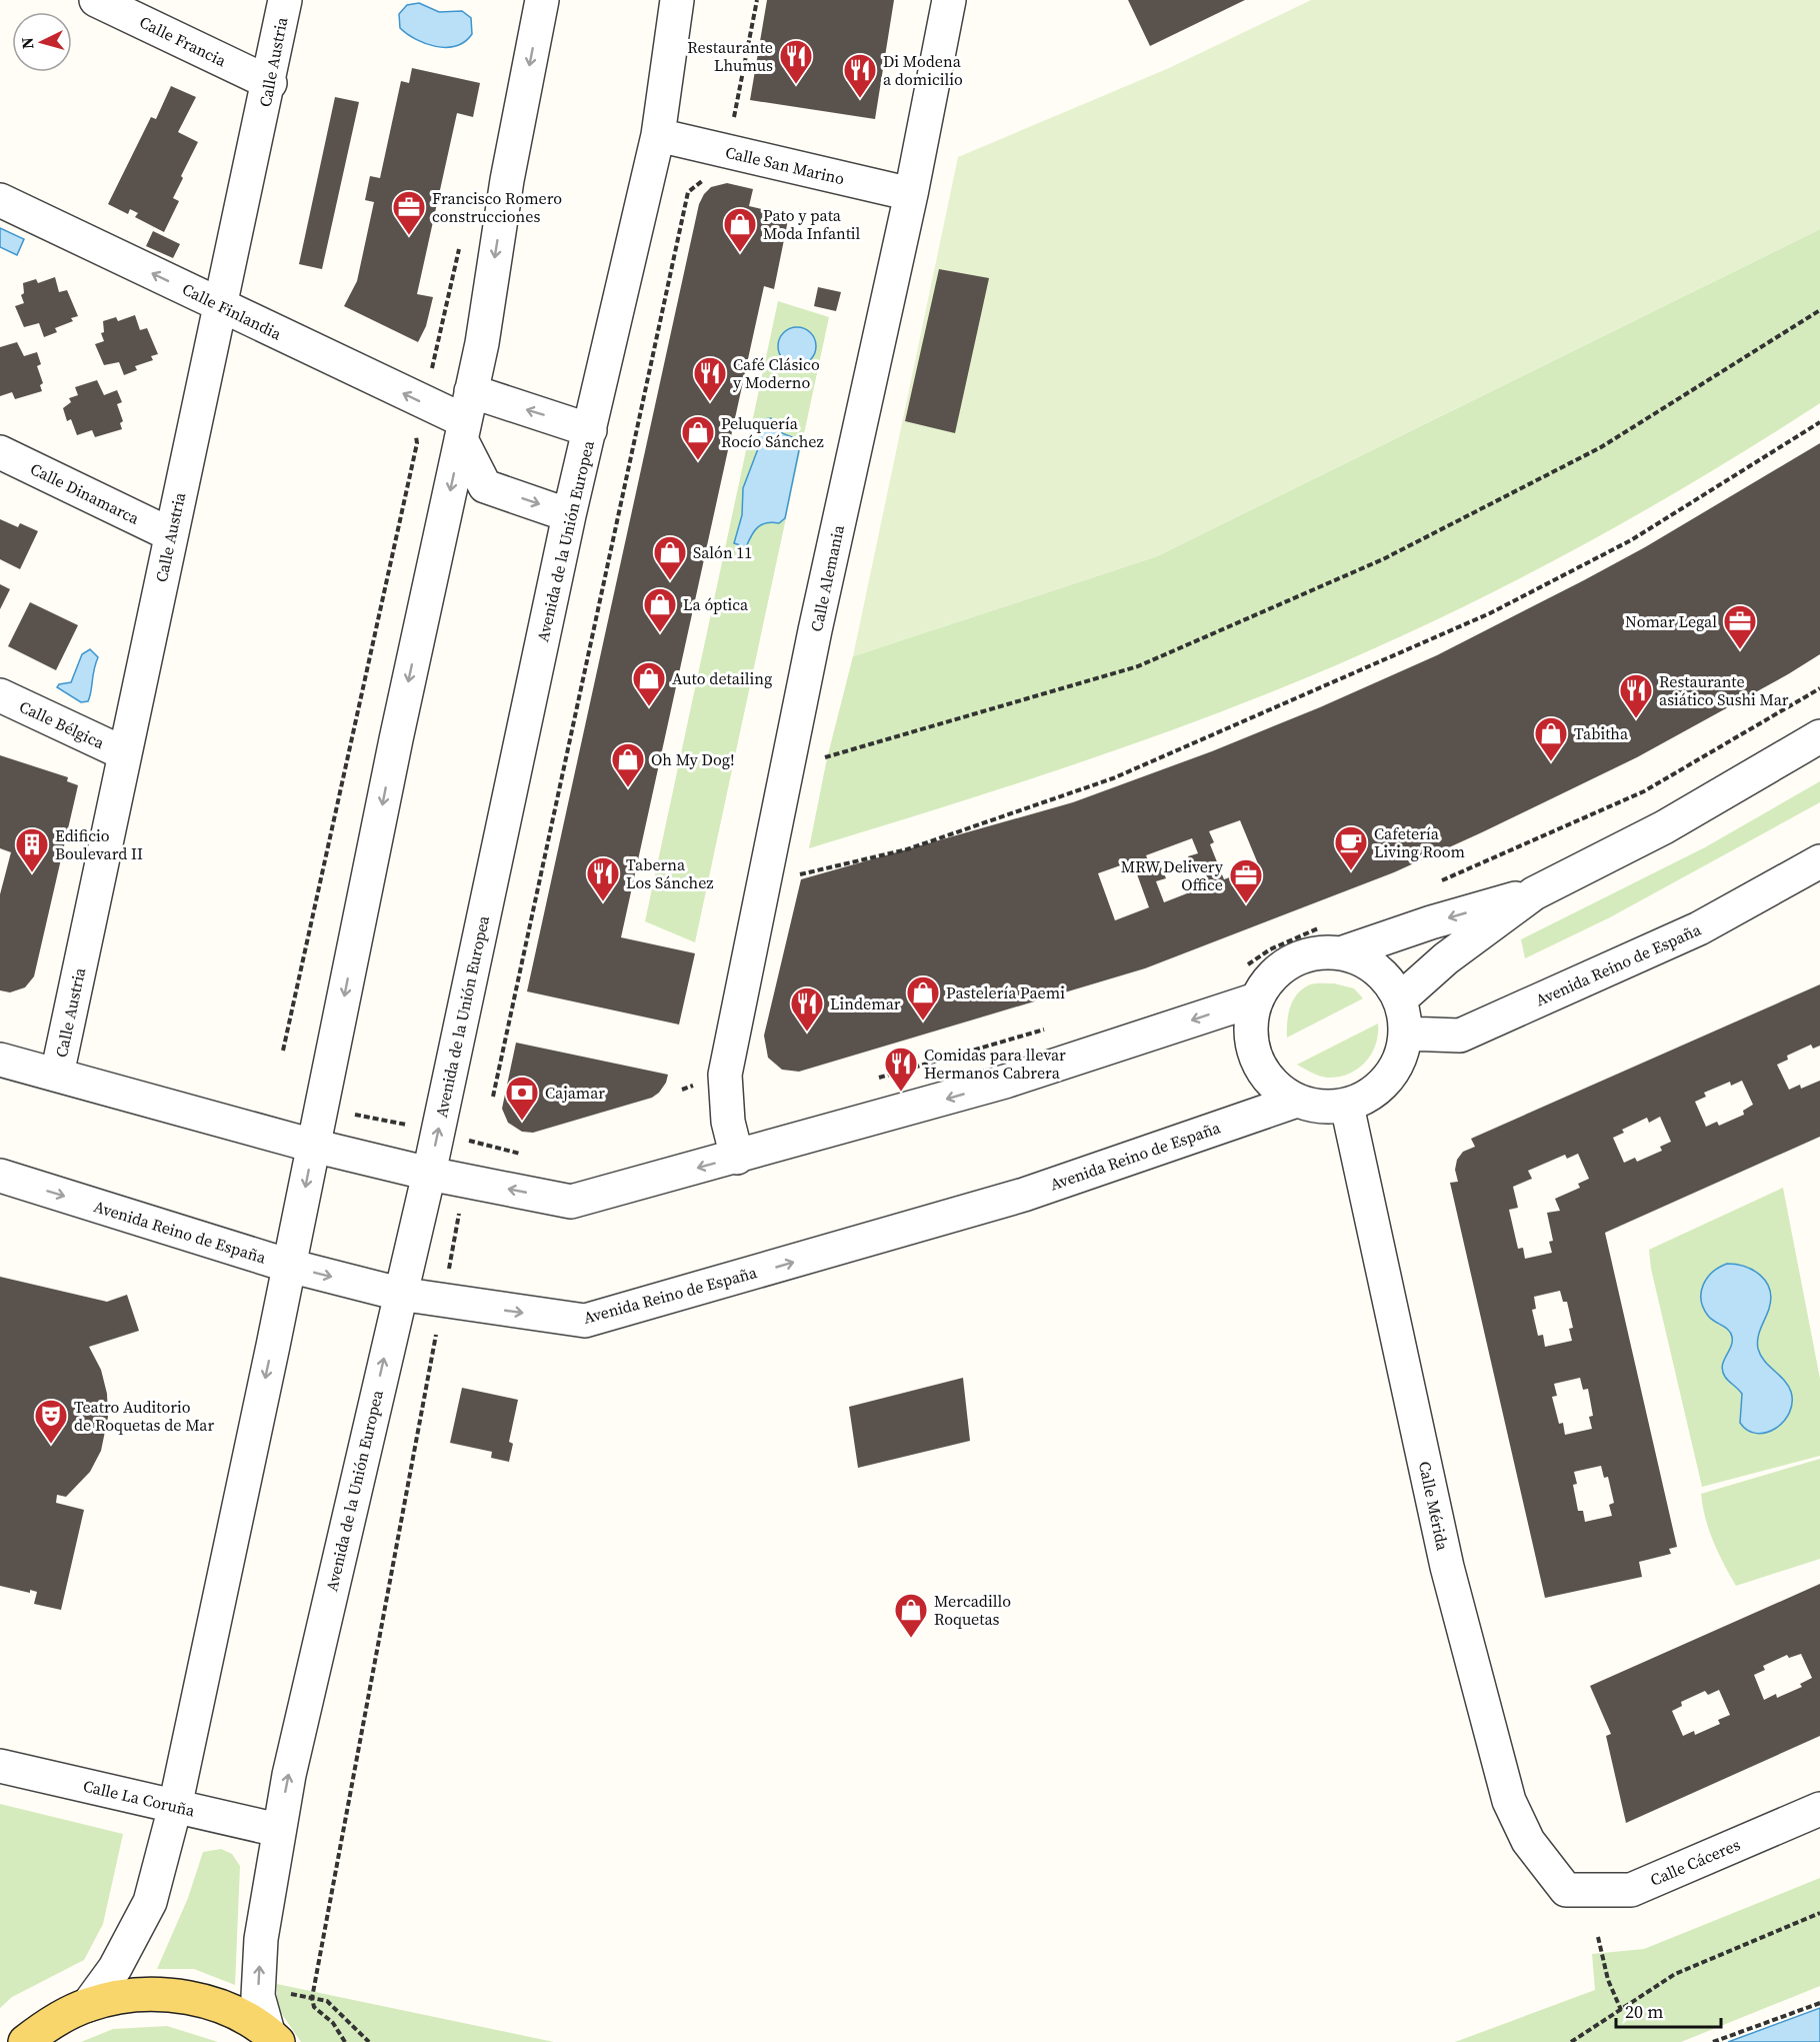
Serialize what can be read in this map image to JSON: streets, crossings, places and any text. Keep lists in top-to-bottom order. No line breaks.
{"streets":{"street":["Calle Francia","Calle Austria","Calle San Marino","Calle Finlandia","Calle Dinamarca","Avenida de la Unión Europea","Calle Alemania","Calle Bélgica","Avenida Reino de España","Calle Mérida","Calle La Coruña","Calle Cáceres"]},"crossings":[["Calle Francia","Calle Austria"],["Calle Austria","Calle Finlandia"],["Calle Austria","Calle Dinamarca"],["Calle Austria","Calle Bélgica"],["Calle San Marino","Avenida de la Unión Europea"],["Calle San Marino","Calle Alemania"],["Calle Finlandia","Avenida de la Unión Europea"],["Avenida de la Unión Europea","Avenida Reino de España"],["Avenida de la Unión Europea","Calle La Coruña"],["Avenida Reino de España","Calle Mérida"],["Calle Mérida","Calle Cáceres"]],"one_way":["Calle Finlandia"],"places":{"restaurant":["Restaurante Lhumus","Di Modena a domicilio","Café Clásico y Moderno","Restaurante asiático Sushi Mar","Taberna Los Sánchez","Lindemar","Comidas para llevar Hermanos Cabrera"],"office":["Francisco Romero construcciones","Nomar Legal","MRW Delivery Office"],"shop":["Pato y pata Moda Infantil","Peluquería Rocío Sánchez","Salón 11","La óptica","Auto detailing","Tabitha","Oh My Dog!","Pastelería Paemi","Mercadillo Roquetas"],"cafe":["Cafetería Living Room"],"building":["Edificio Boulevard II"],"bank":["Cajamar"],"theatre":["Teatro Auditorio de Roquetas de Mar"]},"scale_bar":"20 m","north":"left"}
